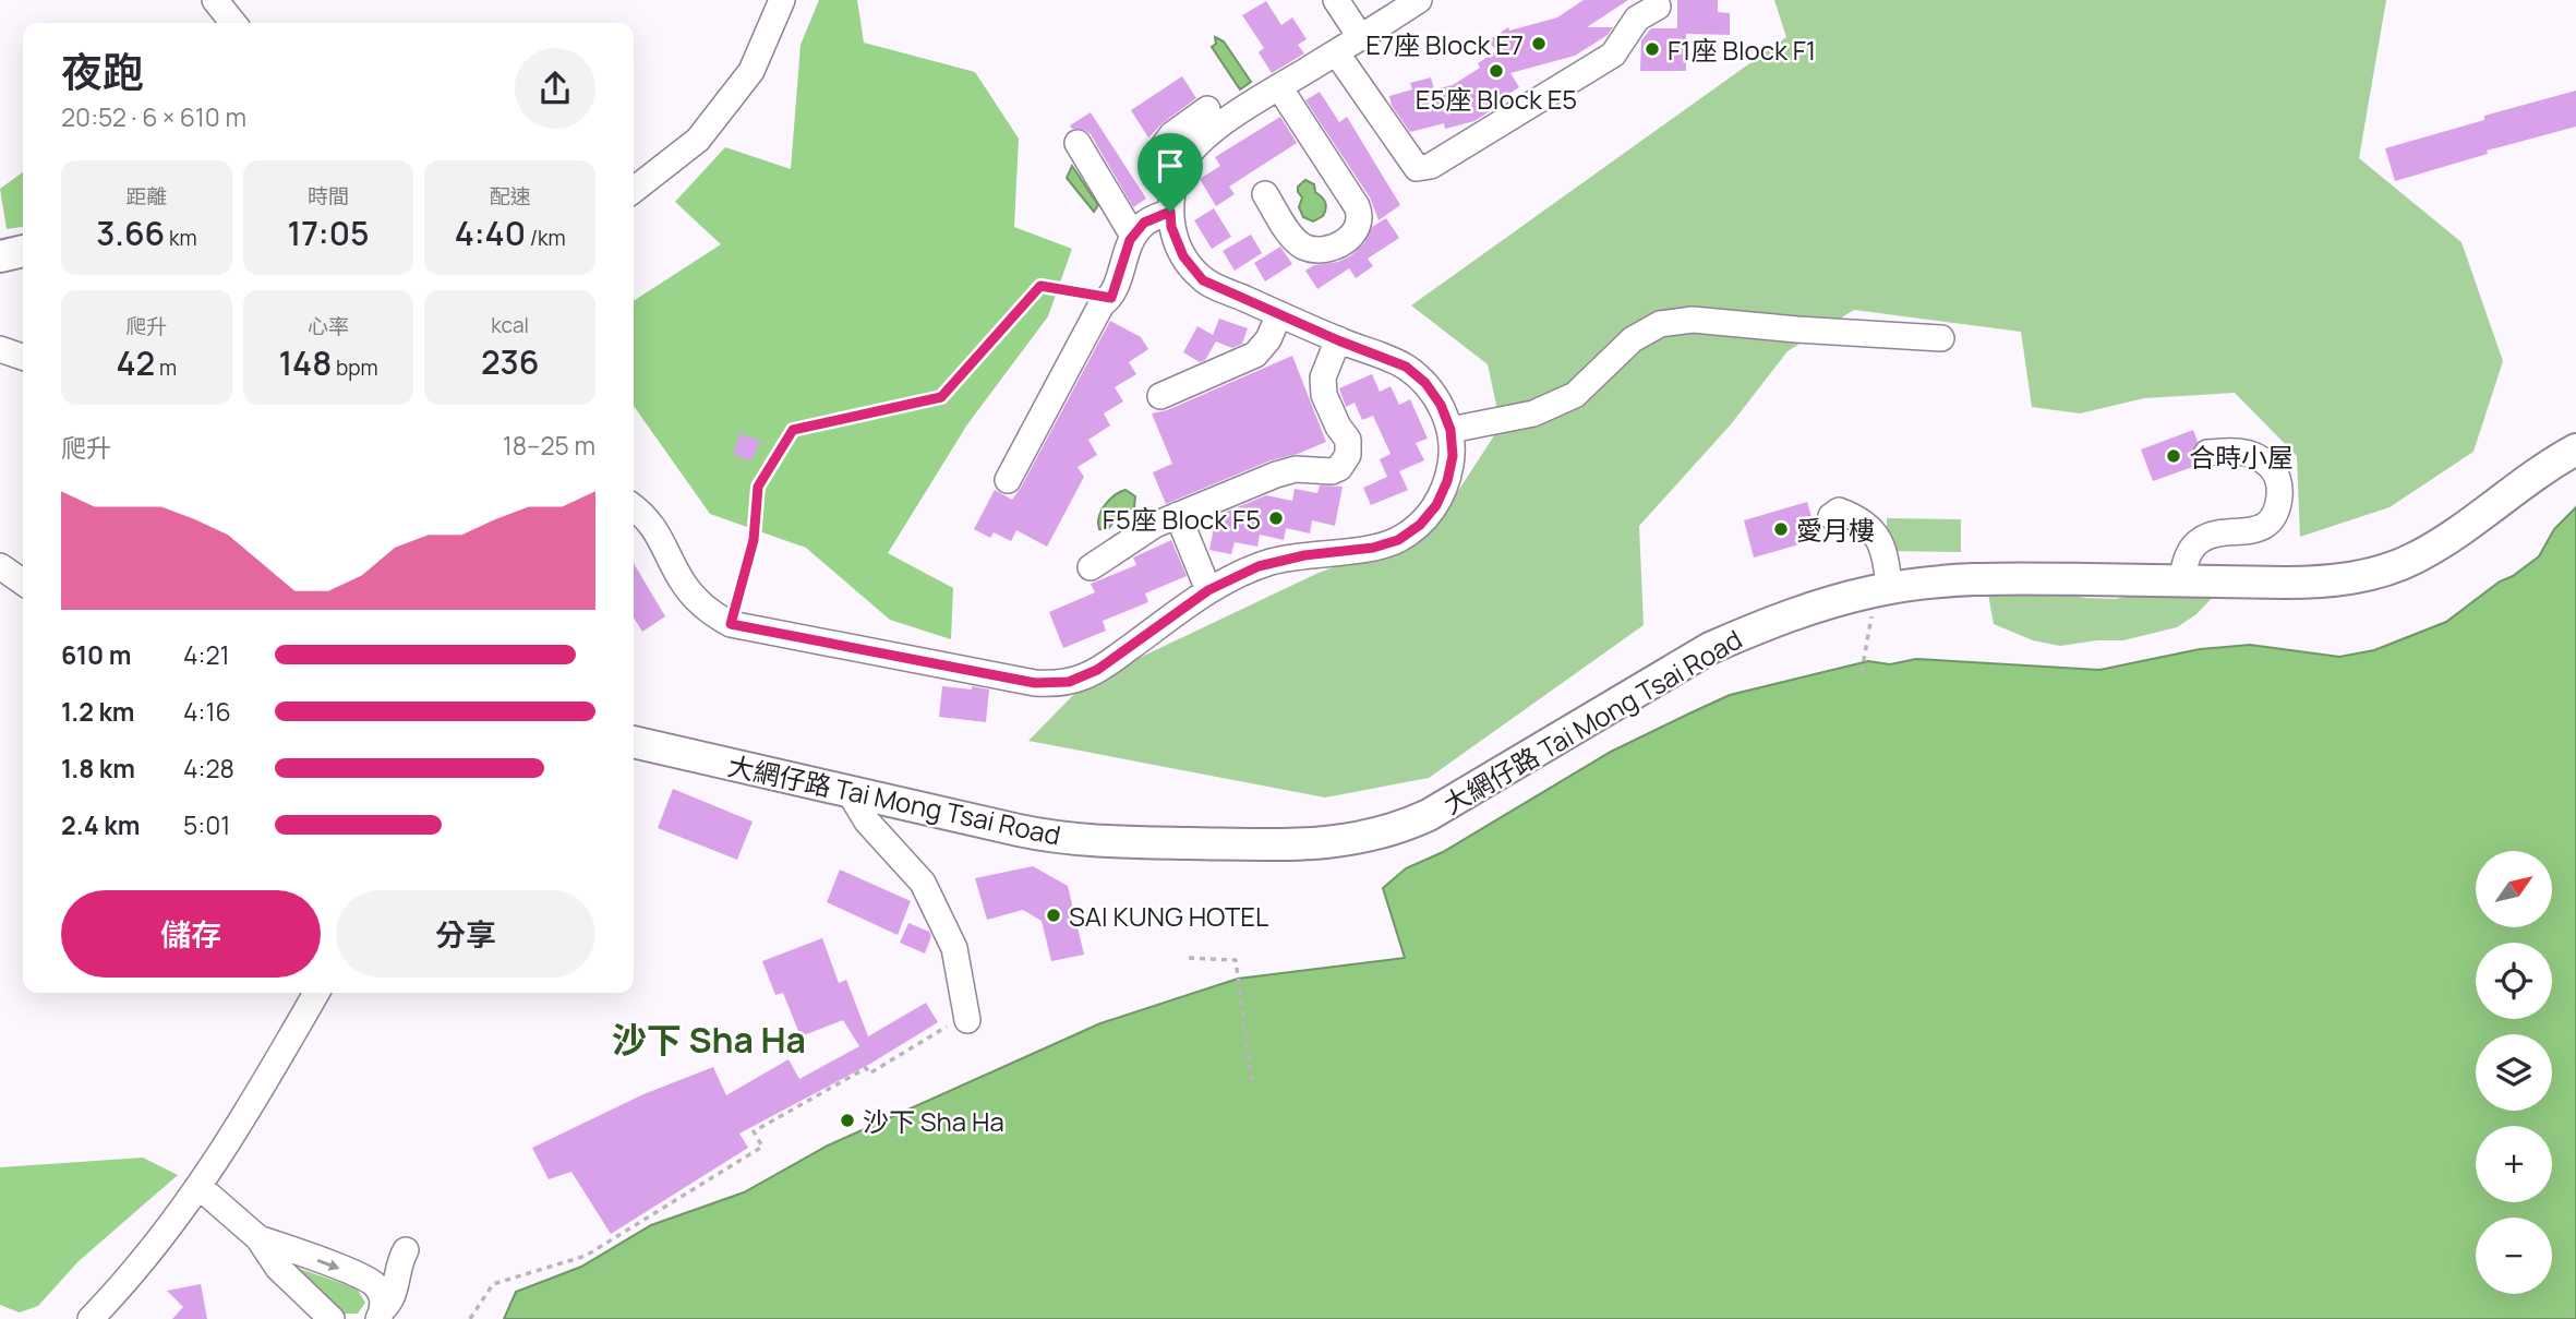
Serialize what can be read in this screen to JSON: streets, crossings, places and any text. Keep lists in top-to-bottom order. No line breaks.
{"streets":{"main road":["大網仔路 Tai Mong Tsai Road"]},"districts":["沙下 Sha Ha"],"places":["E7座 Block E7","F1座 Block F1","E5座 Block E5","合時小屋","F5座 Block F5","愛月樓","SAI KUNG HOTEL","沙下 Sha Ha"],"north":"top right","page":{"heading":["夜跑","20:52 · 6 × 610 m"],"stats":[["距離","3.66 km"],["時間","17:05"],["配速","4:40 /km"],["爬升","42 m"],["心率","148 bpm"],["kcal","236"]],"chart":["爬升","18–25 m"],"list":[{"name":"610 m","note":"4:21"},{"name":"1.2 km","note":"4:16"},{"name":"1.8 km","note":"4:28"},{"name":"2.4 km","note":"5:01"}],"map_buttons":["+","−"],"buttons":["儲存","分享"]}}
